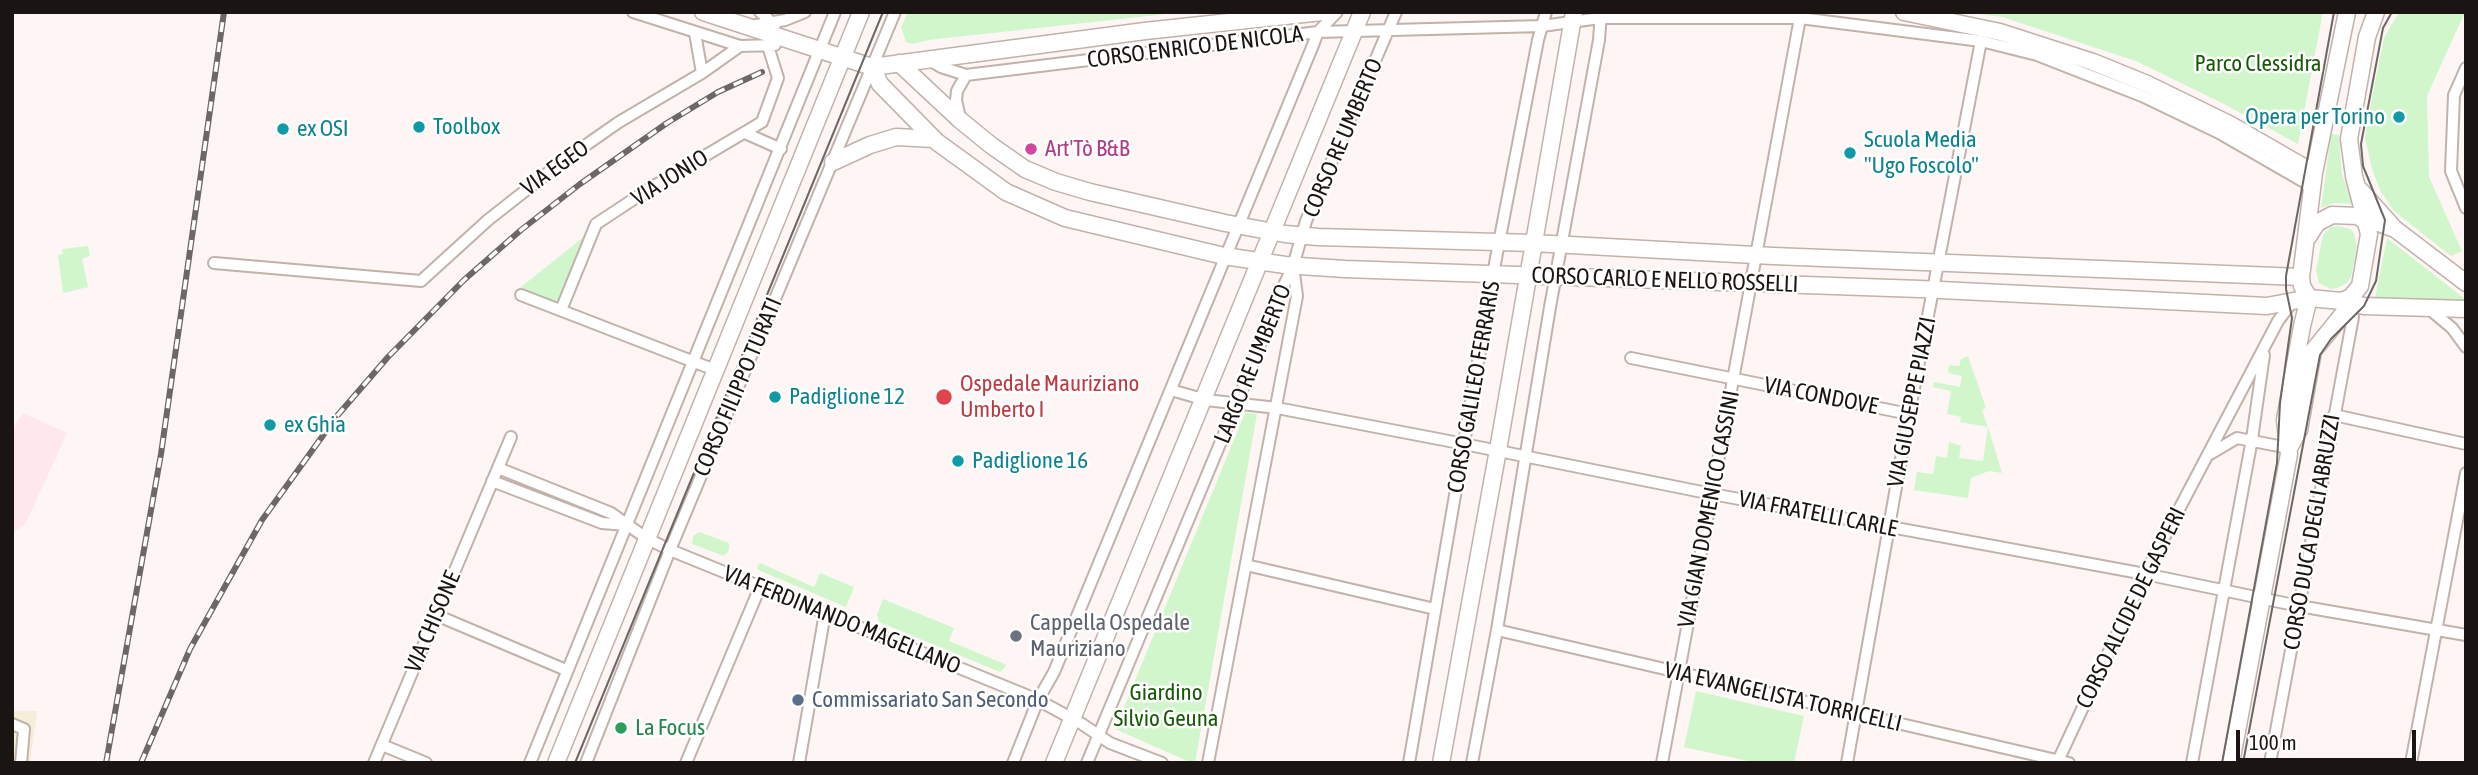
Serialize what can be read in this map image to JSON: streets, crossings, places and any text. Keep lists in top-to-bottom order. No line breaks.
{"streets":{"street":["CORSO ENRICO DE NICOLA","CORSO RE UMBERTO","VIA EGEO","VIA JONIO","CORSO CARLO E NELLO ROSSELLI","LARGO RE UMBERTO","CORSO FILIPPO TURATI","CORSO GALILEO FERRARIS","VIA CONDOVE","VIA GIUSEPPE PIAZZI","VIA GIAN DOMENICO CASSINI","VIA FRATELLI CARLE","CORSO DUCA DEGLI ABRUZZI","CORSO ALCIDE DE GASPERI","VIA FERDINANDO MAGELLANO","VIA CHISONE","VIA EVANGELISTA TORRICELLI"]},"crossings":[["CORSO ENRICO DE NICOLA","CORSO RE UMBERTO"],["CORSO ENRICO DE NICOLA","CORSO CARLO E NELLO ROSSELLI"],["CORSO ENRICO DE NICOLA","CORSO GALILEO FERRARIS"],["CORSO ENRICO DE NICOLA","VIA GIUSEPPE PIAZZI"],["CORSO ENRICO DE NICOLA","VIA GIAN DOMENICO CASSINI"],["CORSO ENRICO DE NICOLA","CORSO DUCA DEGLI ABRUZZI"],["CORSO RE UMBERTO","CORSO CARLO E NELLO ROSSELLI"],["CORSO RE UMBERTO","LARGO RE UMBERTO"],["CORSO CARLO E NELLO ROSSELLI","LARGO RE UMBERTO"],["CORSO CARLO E NELLO ROSSELLI","CORSO FILIPPO TURATI"],["CORSO CARLO E NELLO ROSSELLI","CORSO GALILEO FERRARIS"],["CORSO CARLO E NELLO ROSSELLI","VIA GIUSEPPE PIAZZI"],["CORSO CARLO E NELLO ROSSELLI","VIA GIAN DOMENICO CASSINI"],["CORSO CARLO E NELLO ROSSELLI","CORSO DUCA DEGLI ABRUZZI"],["CORSO CARLO E NELLO ROSSELLI","CORSO ALCIDE DE GASPERI"],["LARGO RE UMBERTO","VIA FRATELLI CARLE"],["CORSO FILIPPO TURATI","VIA FERDINANDO MAGELLANO"],["CORSO GALILEO FERRARIS","VIA FRATELLI CARLE"],["VIA CONDOVE","VIA GIUSEPPE PIAZZI"],["VIA CONDOVE","VIA GIAN DOMENICO CASSINI"],["VIA GIUSEPPE PIAZZI","VIA FRATELLI CARLE"],["VIA GIUSEPPE PIAZZI","VIA EVANGELISTA TORRICELLI"],["VIA GIAN DOMENICO CASSINI","VIA FRATELLI CARLE"],["VIA GIAN DOMENICO CASSINI","VIA EVANGELISTA TORRICELLI"],["VIA FRATELLI CARLE","CORSO DUCA DEGLI ABRUZZI"],["VIA FRATELLI CARLE","CORSO ALCIDE DE GASPERI"],["CORSO DUCA DEGLI ABRUZZI","CORSO ALCIDE DE GASPERI"],["CORSO ALCIDE DE GASPERI","VIA EVANGELISTA TORRICELLI"],["VIA FERDINANDO MAGELLANO","VIA CHISONE"]],"parks":["Parco Clessidra","Giardino Silvio Geuna"],"places":["Opera per Torino","Toolbox","ex OSI","Art'Tò B&B","Scuola Media \"Ugo Foscolo\"","Padiglione 12","Ospedale Mauriziano Umberto I","ex Ghia","Padiglione 16","Cappella Ospedale Mauriziano","Commissariato San Secondo","La Focus"],"scale_bar":"100 m"}
